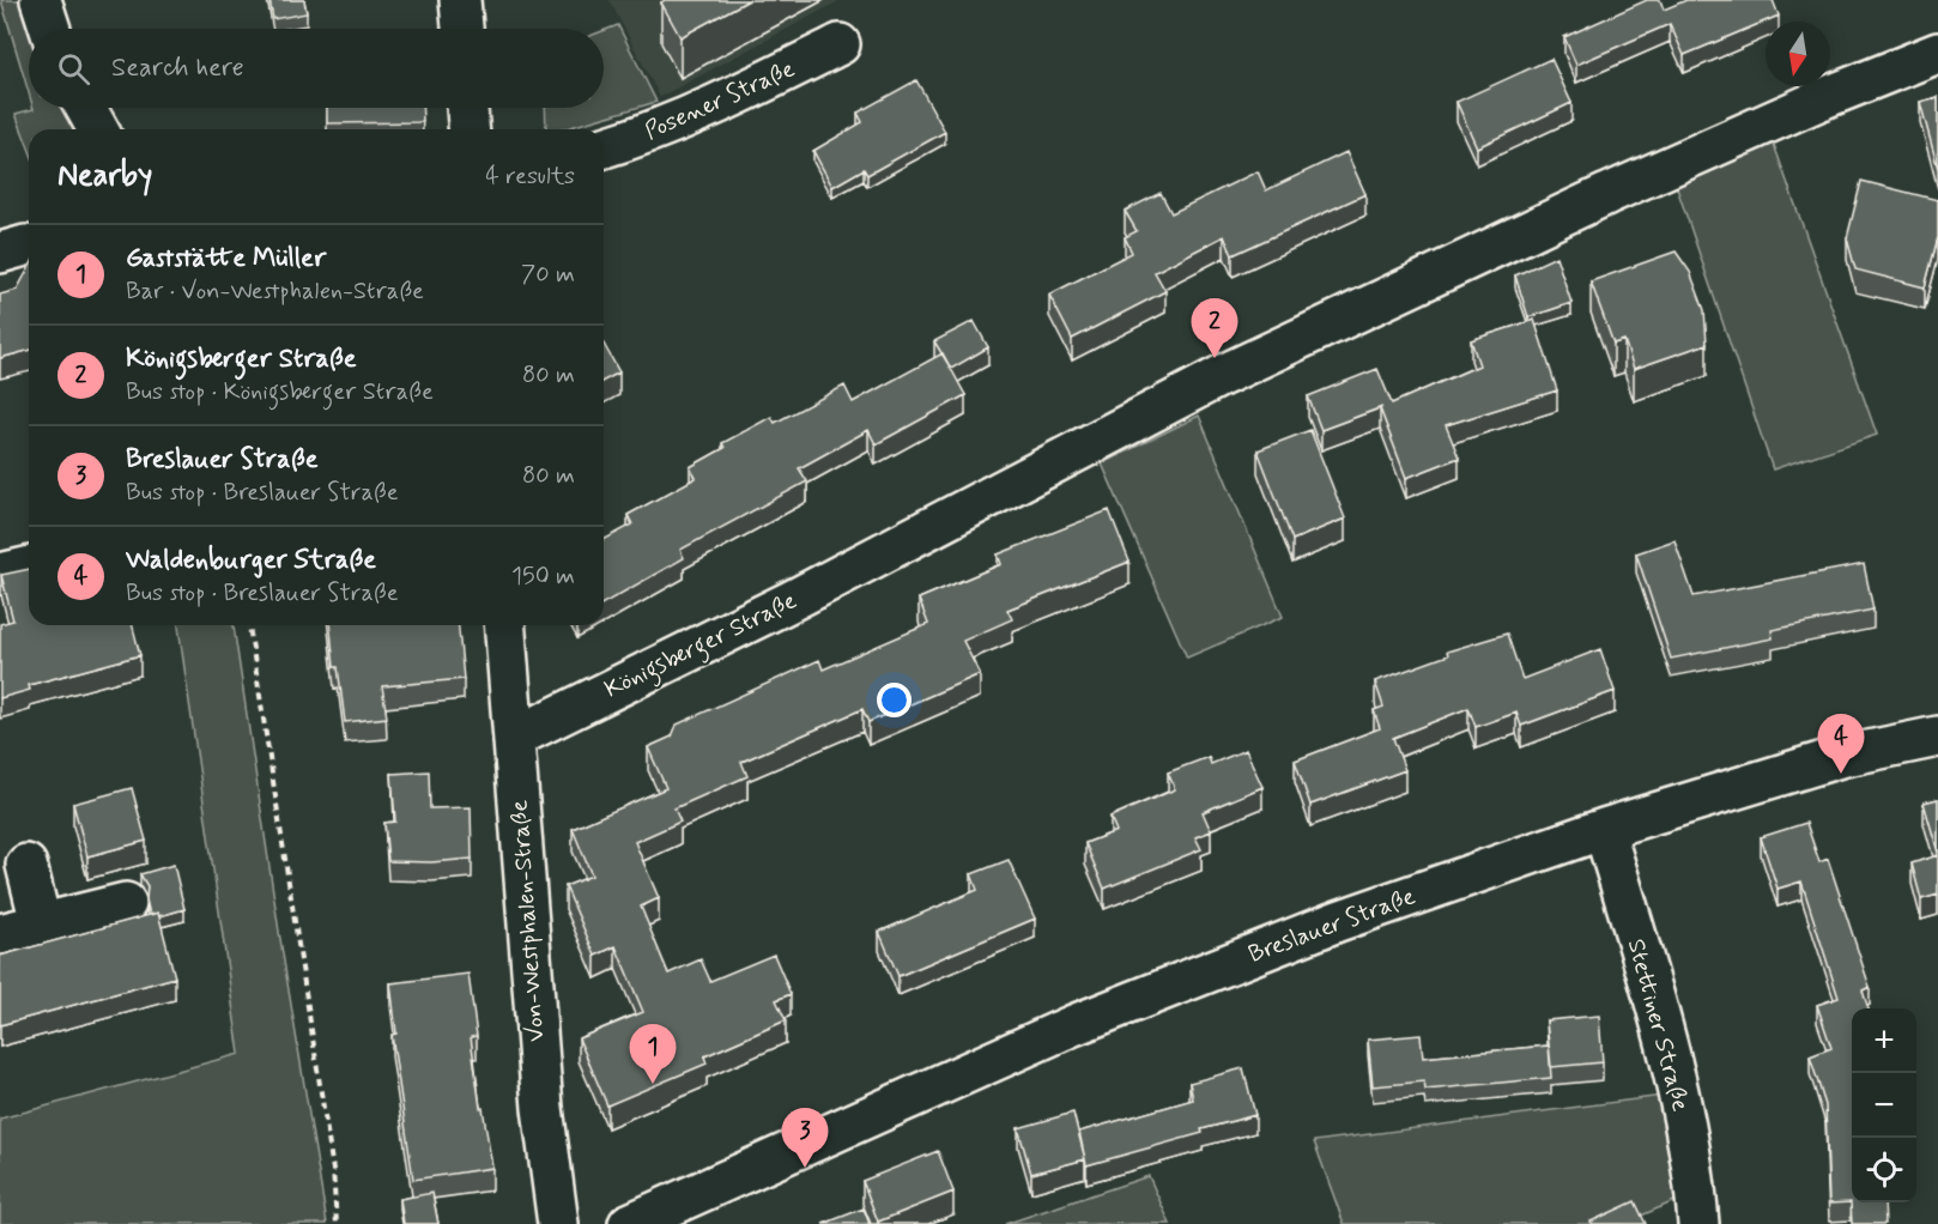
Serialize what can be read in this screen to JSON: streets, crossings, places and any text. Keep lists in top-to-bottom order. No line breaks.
{"streets":{"street":["Posener Straße","Königsberger Straße","Von-Westphalen-Straße","Breslauer Straße","Stettiner Straße"]},"crossings":[["Königsberger Straße","Von-Westphalen-Straße"],["Breslauer Straße","Stettiner Straße"]],"north":"bottom","page":{"search":"Search here","heading":["Nearby","4 results"],"list":[{"mark":"1","name":"Gaststätte Müller","note":"Bar · Von-Westphalen-Straße","value":"70 m"},{"mark":"2","name":"Königsberger Straße","note":"Bus stop · Königsberger Straße","value":"80 m"},{"mark":"3","name":"Breslauer Straße","note":"Bus stop · Breslauer Straße","value":"80 m"},{"mark":"4","name":"Waldenburger Straße","note":"Bus stop · Breslauer Straße","value":"150 m"}],"pins":["2","4","1","3"],"map_buttons":["+","−"]}}
